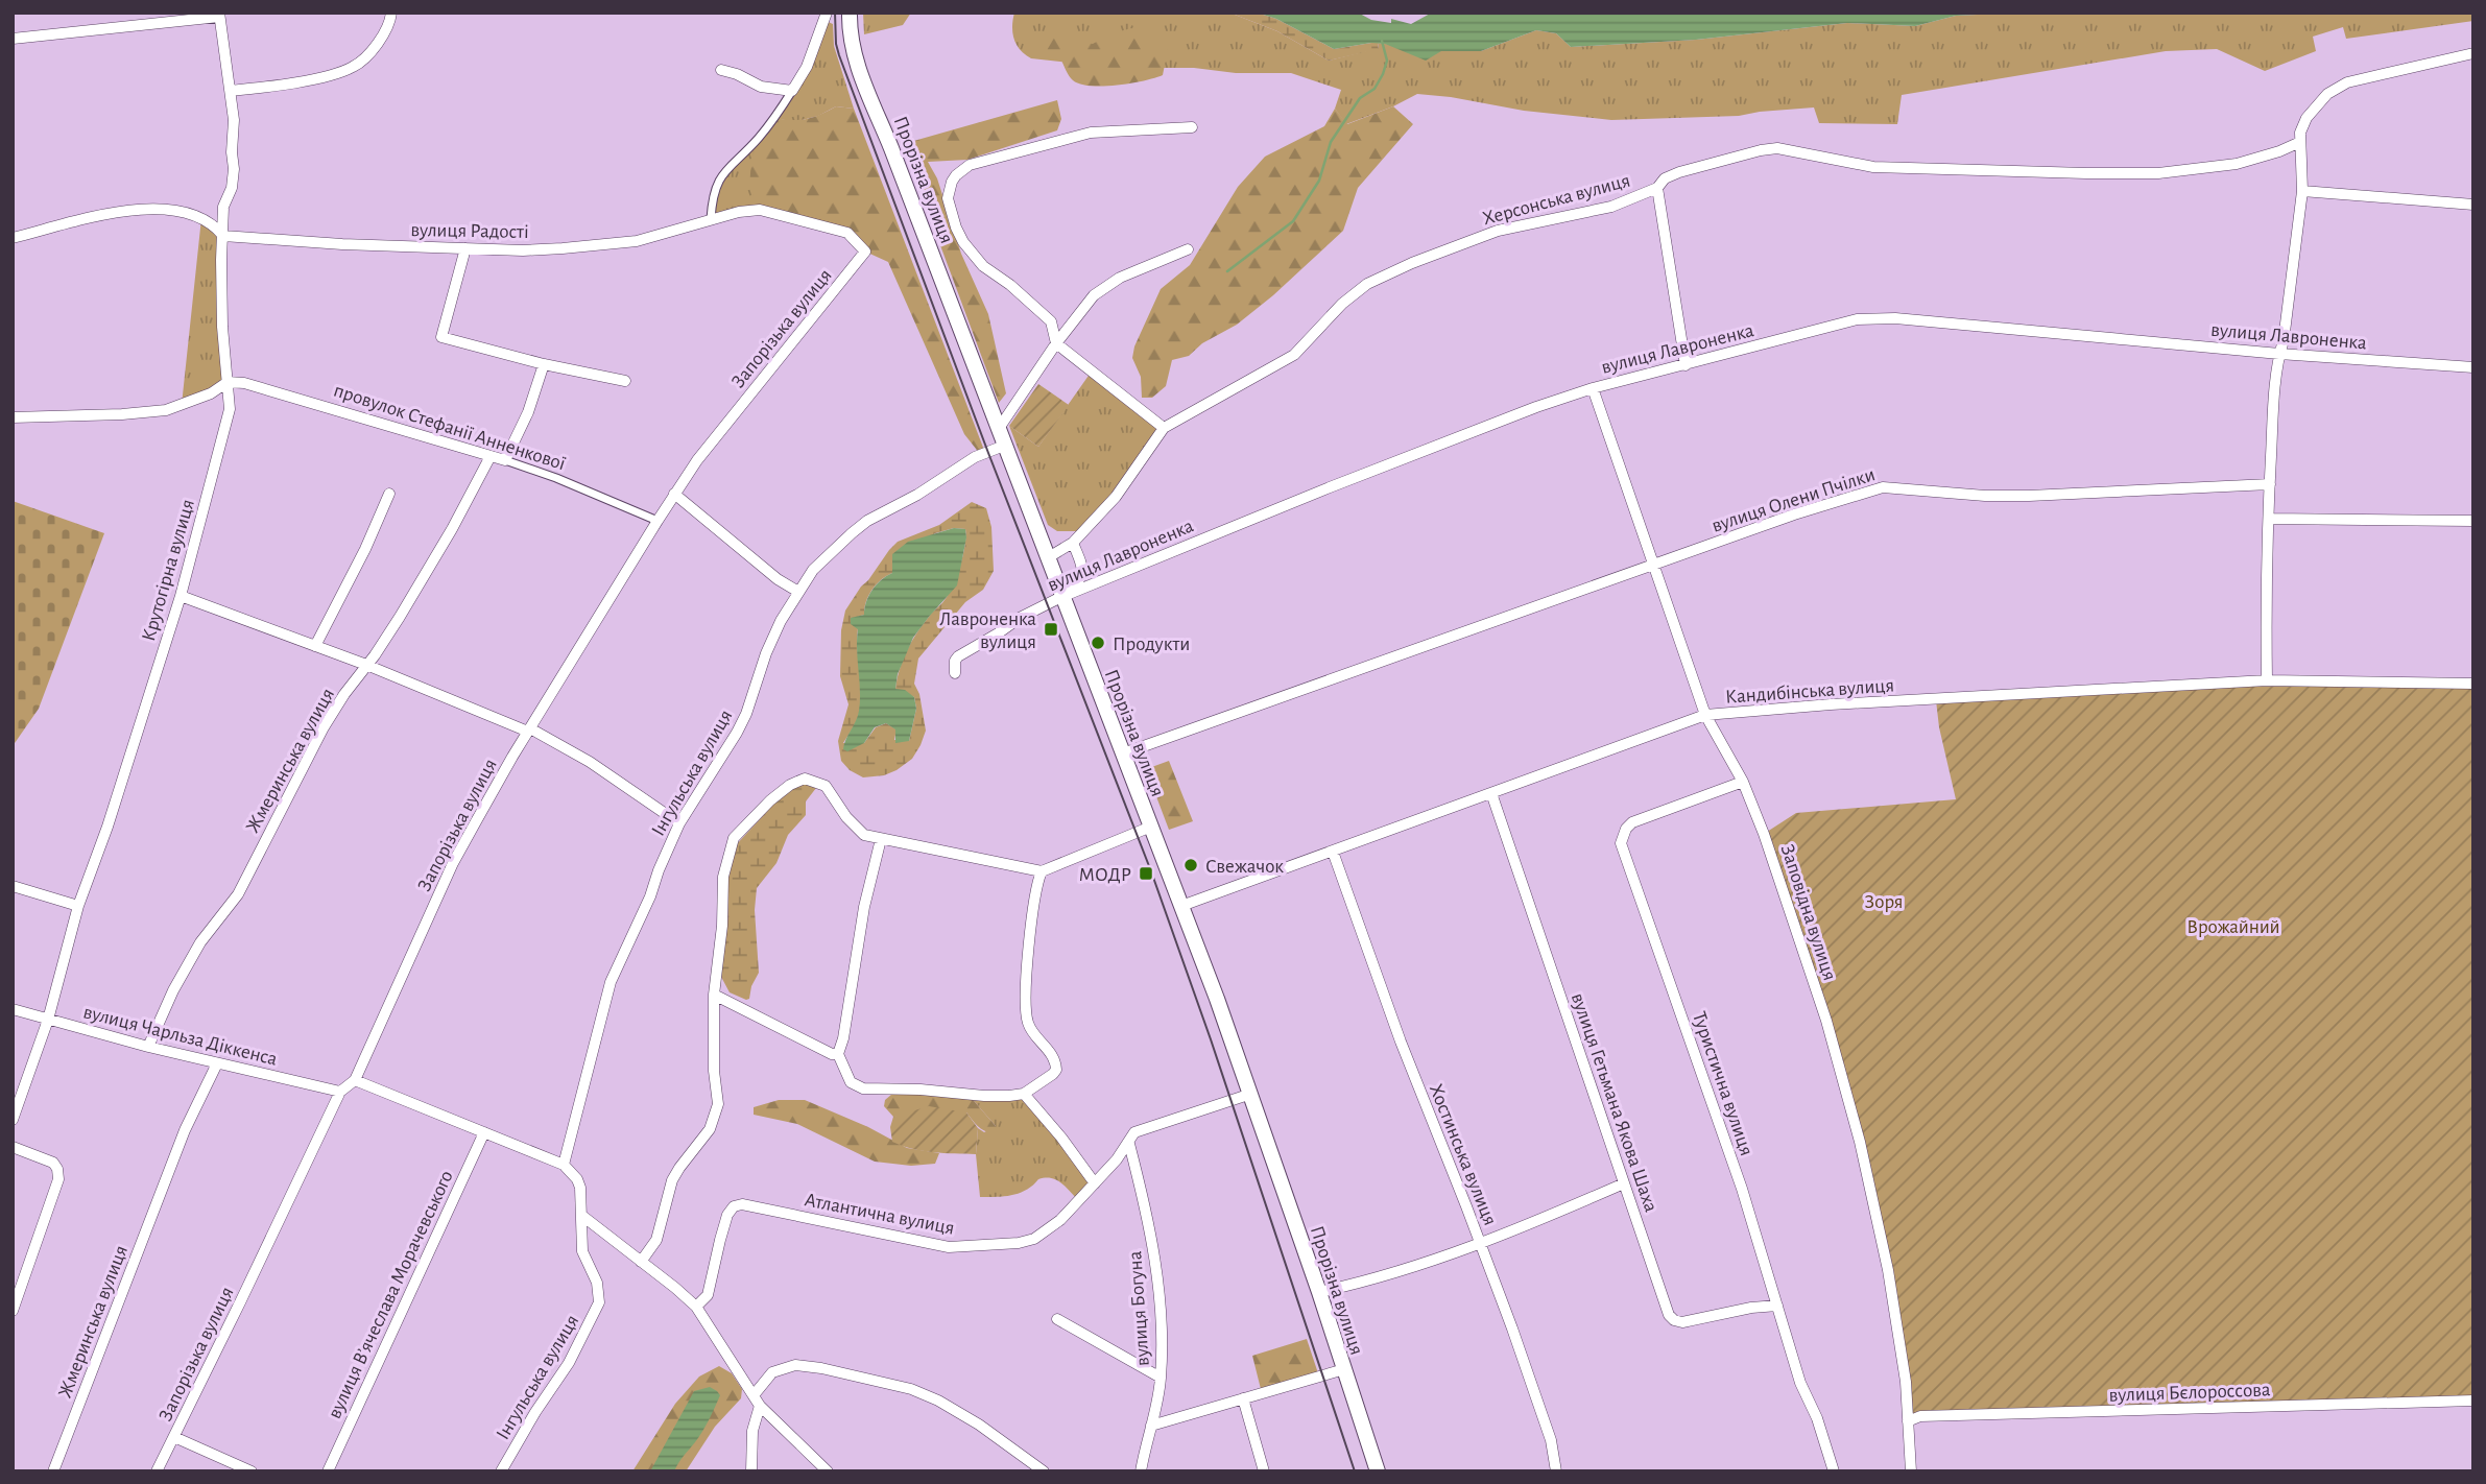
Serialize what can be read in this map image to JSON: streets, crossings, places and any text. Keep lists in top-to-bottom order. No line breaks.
{"streets":{"main road":["Прорізна вулиця"],"street":["Херсонська вулиця","вулиця Радості","Запорізька вулиця","вулиця Лавроненка","провулок Стефанії Анненкової","вулиця Олени Пчілки","Крутогірна вулиця","Кандибінська вулиця","Жмеринська вулиця","Інгульська вулиця","Заповідна вулиця","вулиця Чарльза Діккенса","Туристична вулиця","вулиця Гетьмана Якова Шаха","Хостинська вулиця","Атлантична вулиця","вулиця В’ячеслава Морачевського","вулиця Богуна","вулиця Бєлороссова"]},"crossings":[["Прорізна вулиця","Херсонська вулиця"],["Прорізна вулиця","вулиця Лавроненка"],["Прорізна вулиця","вулиця Олени Пчілки"],["Прорізна вулиця","Кандибінська вулиця"],["Прорізна вулиця","Інгульська вулиця"],["Прорізна вулиця","Атлантична вулиця"],["вулиця Радості","Запорізька вулиця"],["вулиця Радості","Крутогірна вулиця"],["Запорізька вулиця","провулок Стефанії Анненкової"],["Запорізька вулиця","вулиця Чарльза Діккенса"],["вулиця Лавроненка","Заповідна вулиця"],["провулок Стефанії Анненкової","Крутогірна вулиця"],["провулок Стефанії Анненкової","Жмеринська вулиця"],["вулиця Олени Пчілки","Заповідна вулиця"],["Крутогірна вулиця","вулиця Чарльза Діккенса"],["Кандибінська вулиця","Заповідна вулиця"],["Кандибінська вулиця","вулиця Гетьмана Якова Шаха"],["Кандибінська вулиця","Хостинська вулиця"],["Жмеринська вулиця","вулиця Чарльза Діккенса"],["Заповідна вулиця","Туристична вулиця"],["Заповідна вулиця","вулиця Бєлороссова"],["Туристична вулиця","вулиця Гетьмана Якова Шаха"],["Атлантична вулиця","вулиця Богуна"]],"parks":["Зоря","Врожайний"],"places":{"transit":["Лавроненка вулиця","МОДР"],"other":["Продукти","Свежачок"]}}
